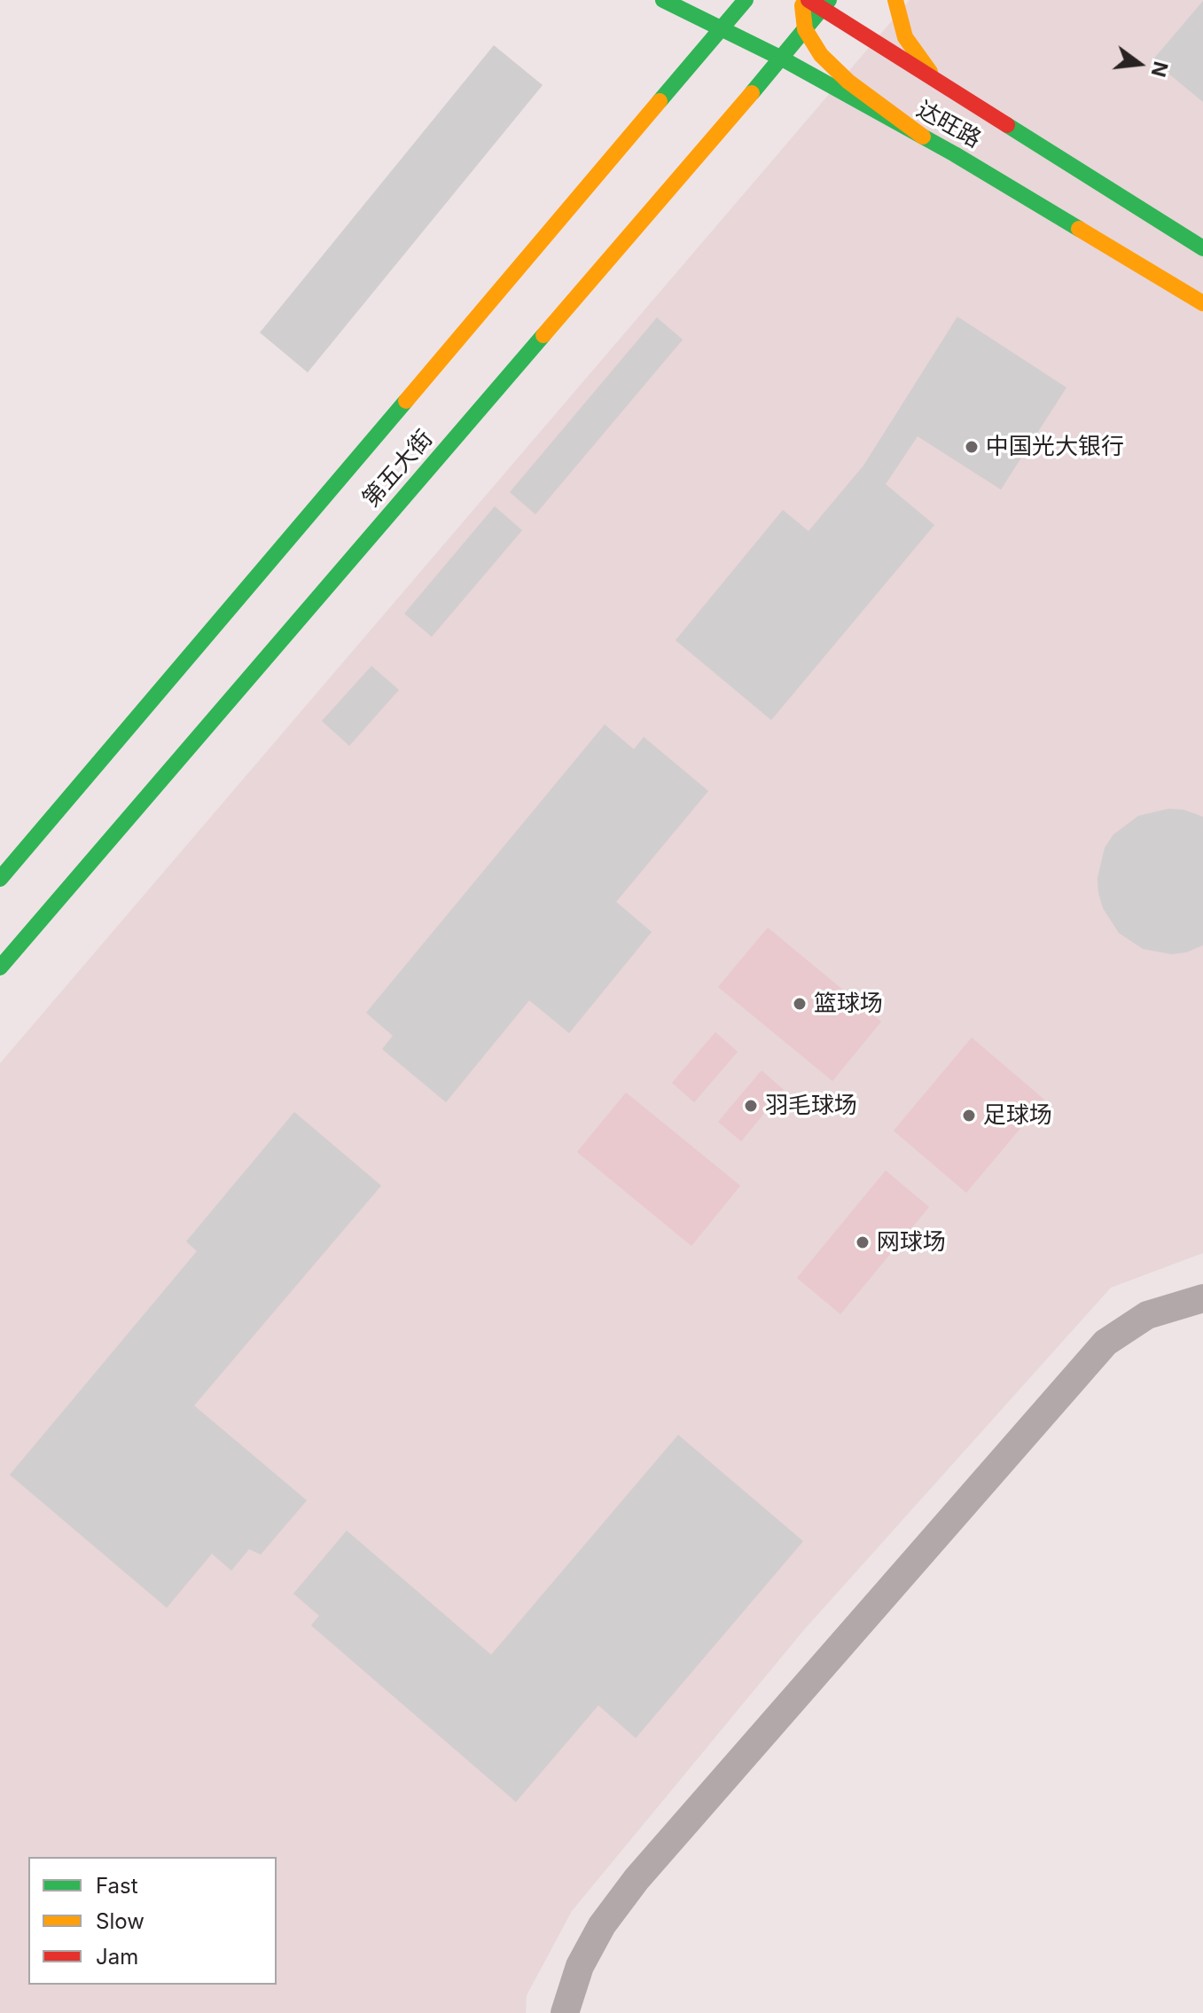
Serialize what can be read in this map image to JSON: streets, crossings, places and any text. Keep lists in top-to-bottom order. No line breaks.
{"streets":{"main road":["达旺路","第五大街"]},"crossings":[["达旺路","第五大街"]],"places":["中国光大银行","篮球场","羽毛球场","足球场","网球场"],"legend":["Fast","Slow","Jam"],"north":"right"}
